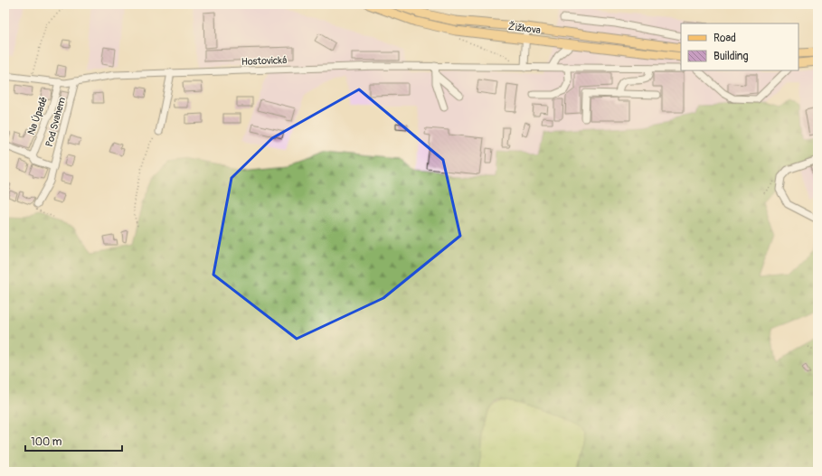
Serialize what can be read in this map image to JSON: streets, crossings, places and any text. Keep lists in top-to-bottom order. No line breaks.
{"streets":{"main road":["Žižkova"],"street":["Hostovická","Na Úpadě","Pod Svahem"]},"crossings":[["Hostovická","Na Úpadě"],["Hostovická","Pod Svahem"]],"legend":["Road","Building"],"scale_bar":"100 m"}
